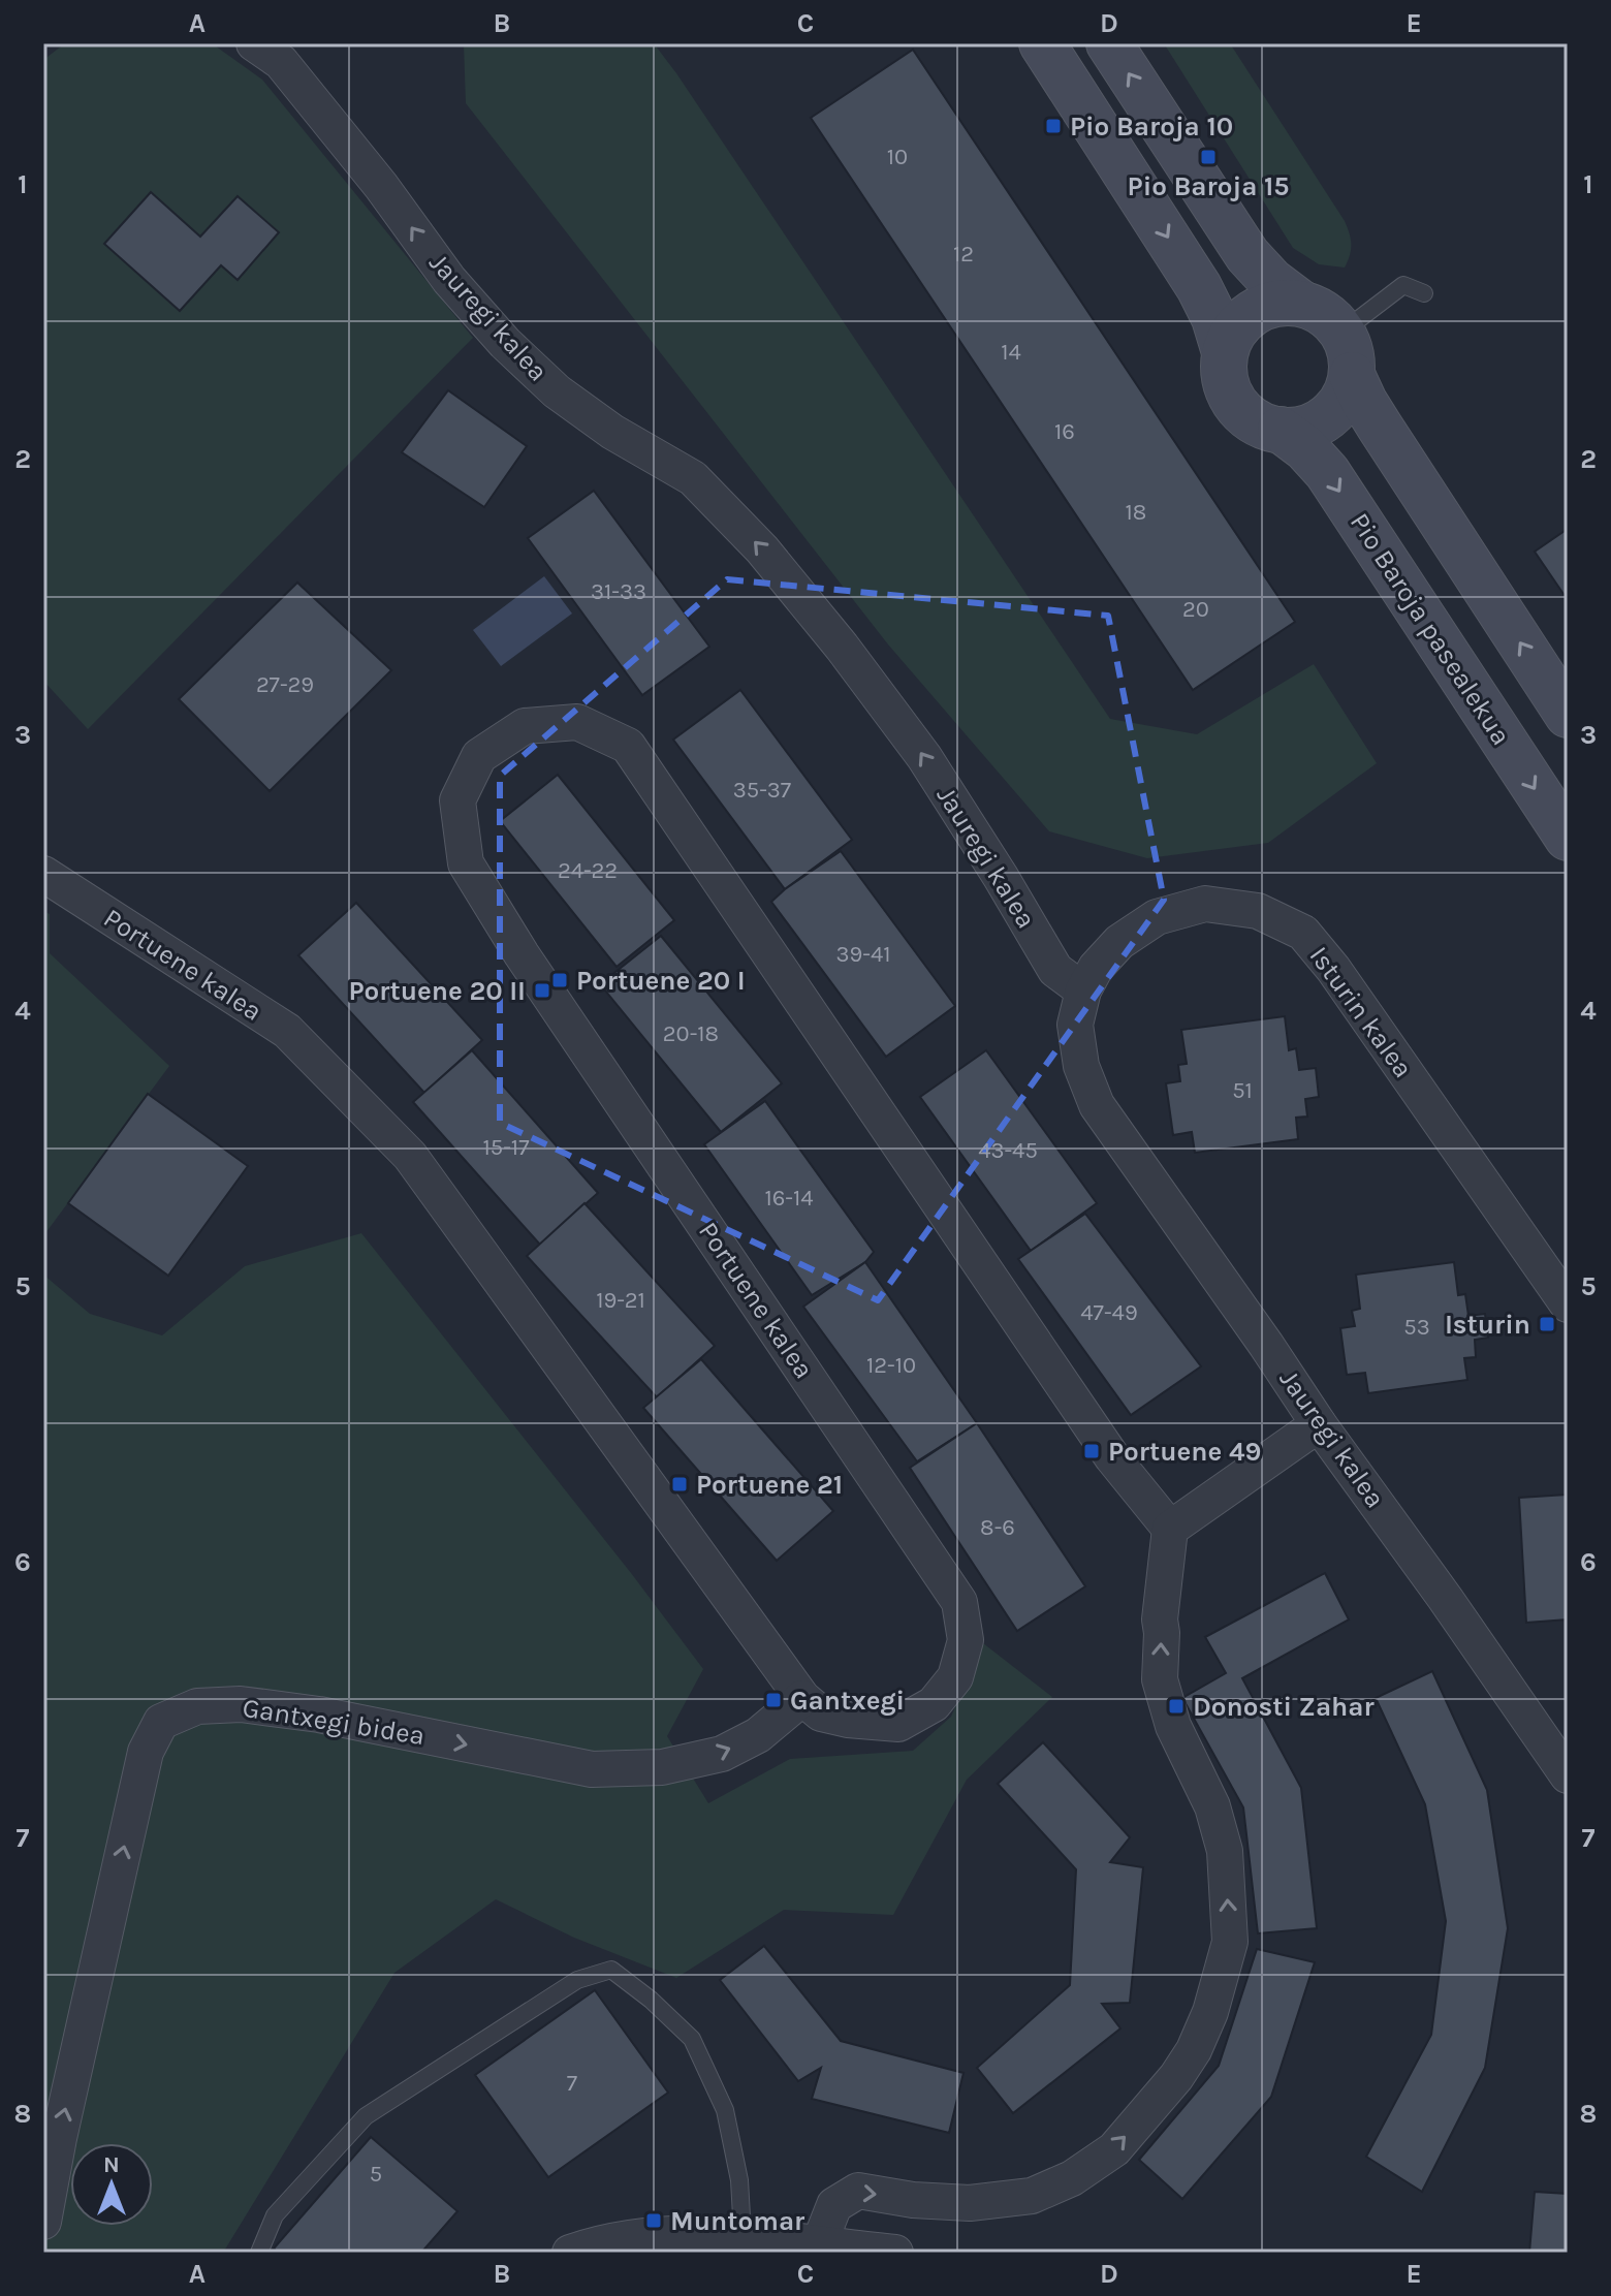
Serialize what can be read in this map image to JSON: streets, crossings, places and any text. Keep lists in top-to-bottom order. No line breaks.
{"streets":{"main road":["Pio Baroja pasealekua"],"street":["Jauregi kalea","Portuene kalea","Isturin kalea","Gantxegi bidea"]},"crossings":[["Jauregi kalea","Isturin kalea"],["Portuene kalea","Gantxegi bidea"]],"one_way":["Jauregi kalea"],"places":{"transit":["Pio Baroja 10","Pio Baroja 15","Portuene 20 I","Portuene 20 II","Isturin","Portuene 49","Portuene 21","Gantxegi","Donosti Zahar","Muntomar"]},"house_numbers":["10","12","14","16","18","31-33","20","27-29","35-37","24-22","39-41","20-18","51","15-17","43-45","16-14","19-21","47-49","53","12-10","8-6","7","5"],"north":"top","grid":{"columns":["A","B","C","D","E"],"rows":["1","2","3","4","5","6","7","8"]}}
